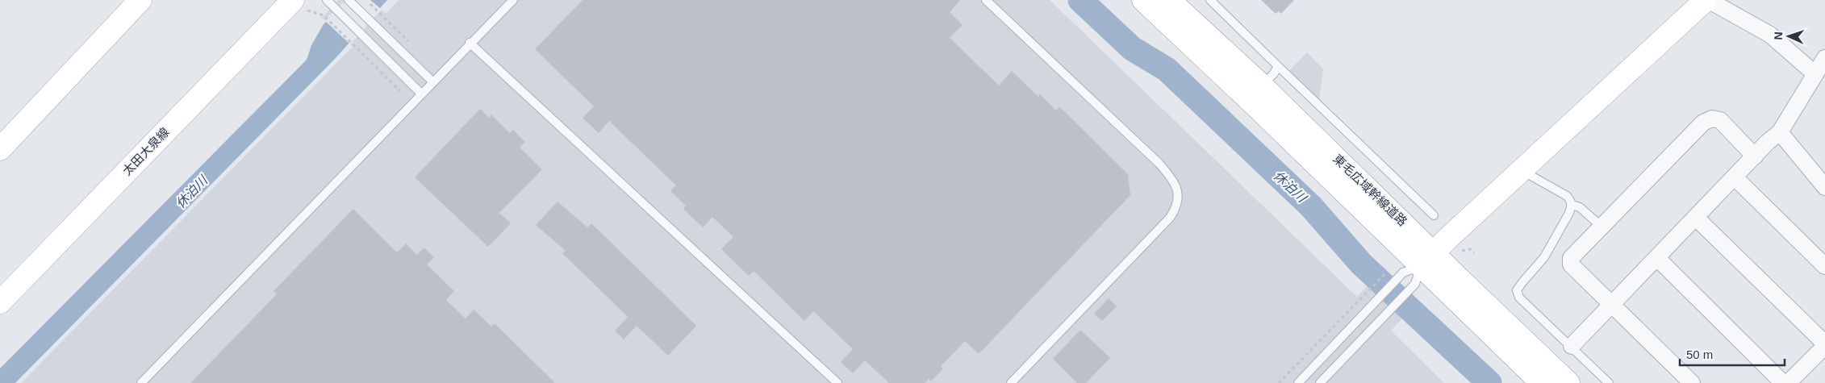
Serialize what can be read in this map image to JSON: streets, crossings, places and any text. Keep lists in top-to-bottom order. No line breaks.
{"streets":{"main road":["太田大泉線","東毛広域幹線道路"]},"water":["休泊川"],"scale_bar":"50 m","north":"left"}
